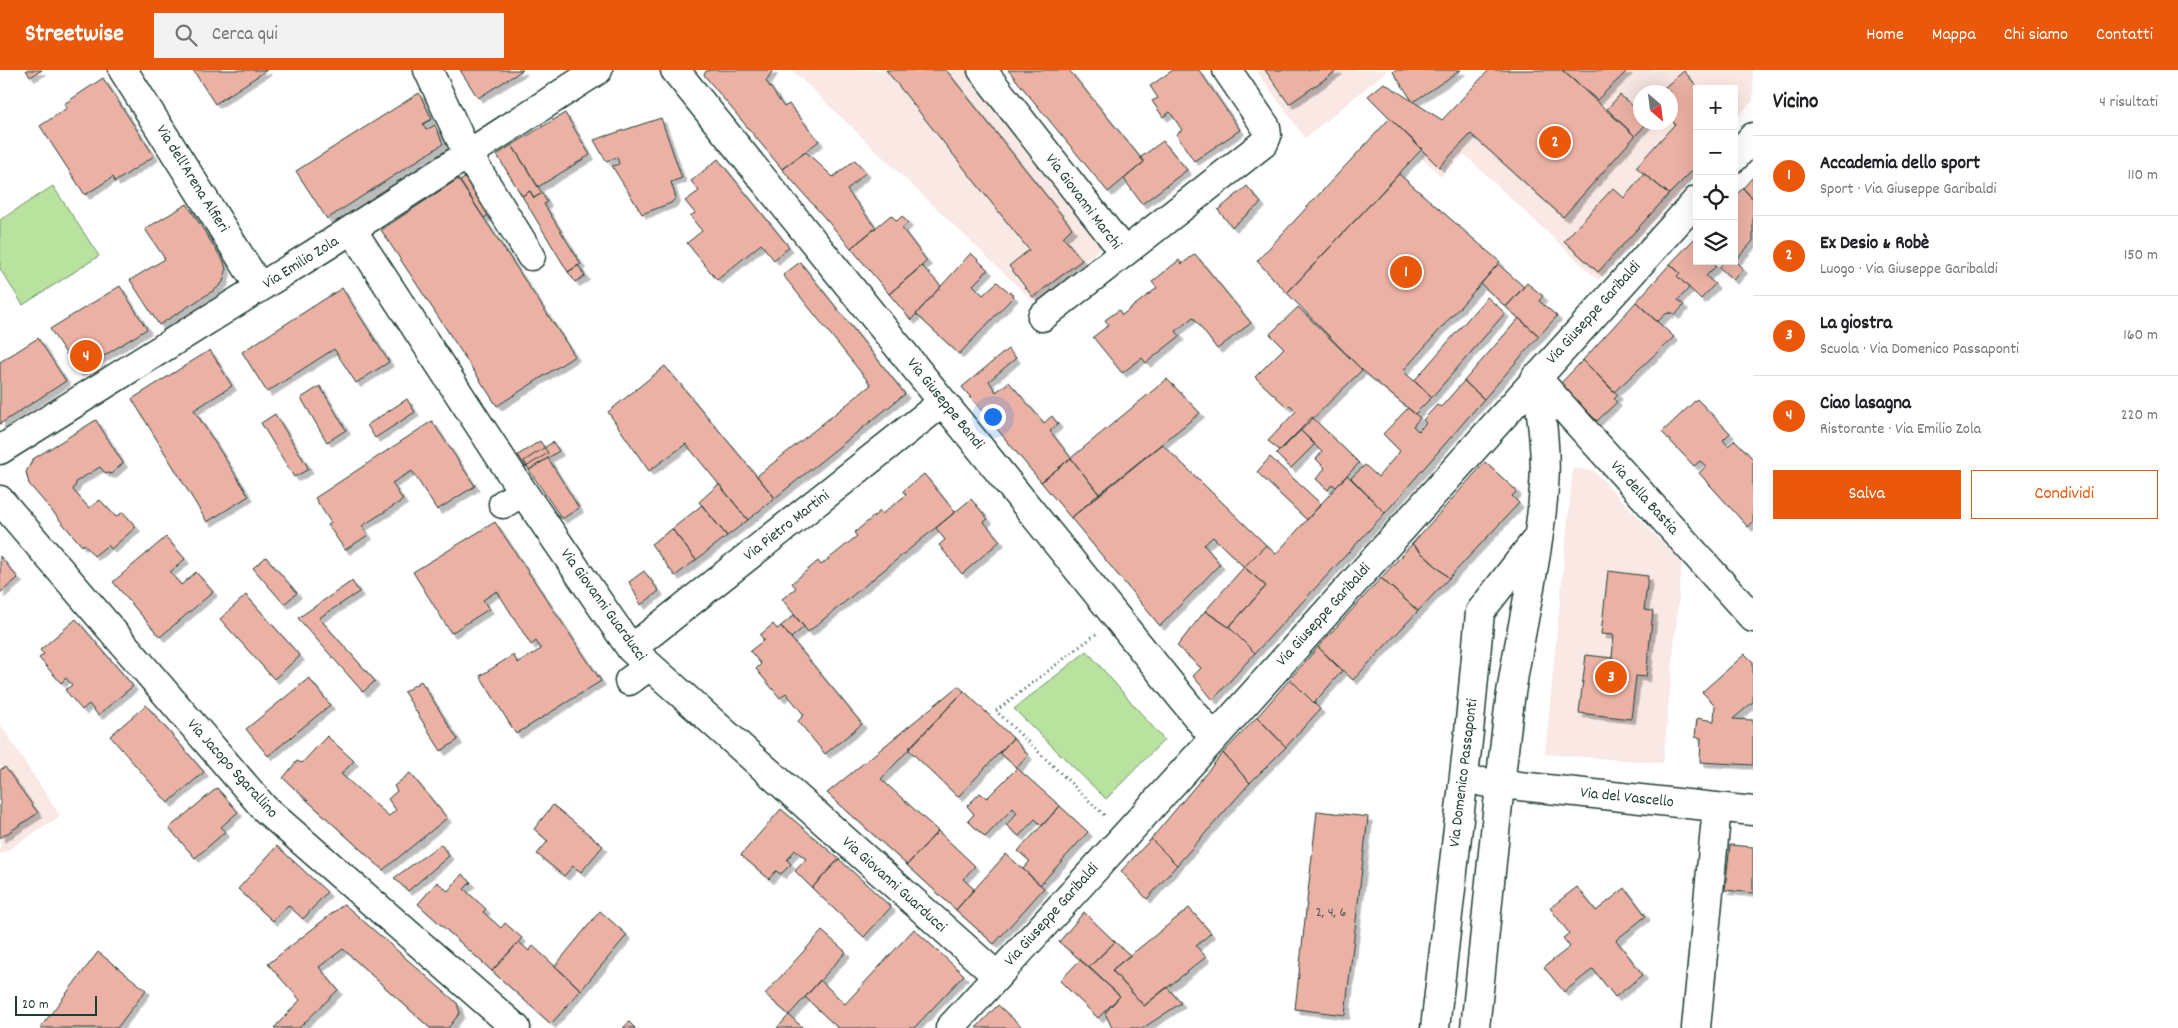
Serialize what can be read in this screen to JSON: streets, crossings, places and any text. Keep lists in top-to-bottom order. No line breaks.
{"streets":{"street":["Via dell'Arena Alfieri","Via Giovanni Marchi","Via Emilio Zola","Via Giuseppe Garibaldi","Via Giuseppe Bandi","Via della Bastia","Via Pietro Martini","Via Giovanni Guarducci","Via Jacopo Sgarallino","Via Domenico Passaponti","Via del Vascello"]},"crossings":[["Via dell'Arena Alfieri","Via Emilio Zola"],["Via Emilio Zola","Via Giovanni Guarducci"],["Via Giuseppe Garibaldi","Via Giuseppe Bandi"],["Via Giuseppe Garibaldi","Via della Bastia"],["Via Giuseppe Garibaldi","Via Giovanni Guarducci"],["Via Giuseppe Bandi","Via Pietro Martini"],["Via Pietro Martini","Via Giovanni Guarducci"],["Via Domenico Passaponti","Via del Vascello"]],"house_numbers":["2, 4, 6"],"scale_bar":"20 m","north":"bottom right","page":{"header":"Streetwise","search":"Cerca qui","nav":["Home","Mappa","Chi siamo","Contatti"],"heading":["Vicino","4 risultati"],"map_buttons":["+","−"],"pins":["2","1","4","3"],"list":[{"mark":"1","name":"Accademia dello sport","note":"Sport · Via Giuseppe Garibaldi","value":"110 m"},{"mark":"2","name":"Ex Desio & Robè","note":"Luogo · Via Giuseppe Garibaldi","value":"150 m"},{"mark":"3","name":"La giostra","note":"Scuola · Via Domenico Passaponti","value":"160 m"},{"mark":"4","name":"Ciao lasagna","note":"Ristorante · Via Emilio Zola","value":"220 m"}],"buttons":["Salva","Condividi"],"scale":"20 m"}}
